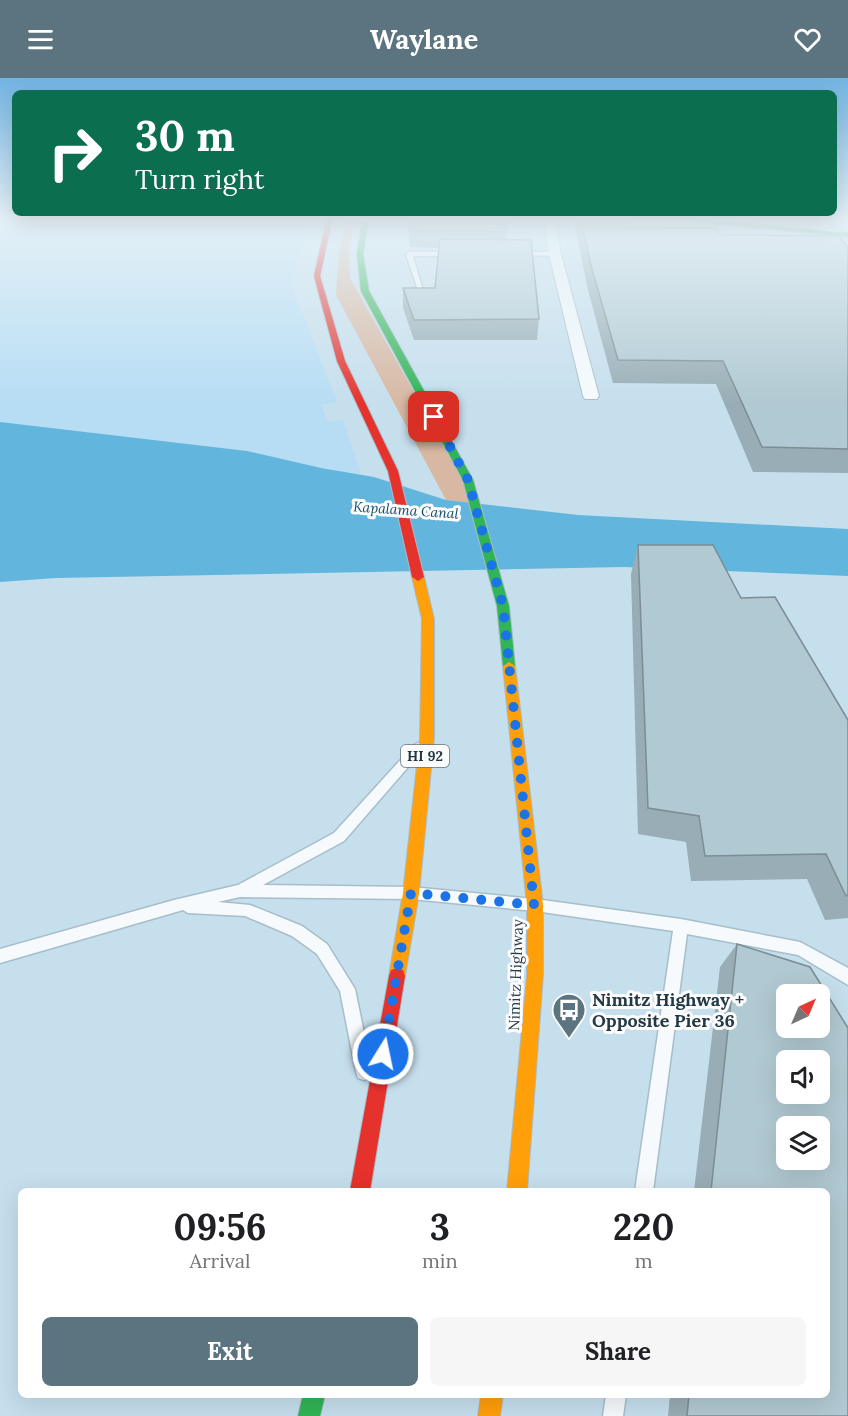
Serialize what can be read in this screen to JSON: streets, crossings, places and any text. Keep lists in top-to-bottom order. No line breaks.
{"streets":{"main road":["HI 92","Nimitz Highway"]},"water":["Kapalama Canal"],"places":{"bus stop":["Nimitz Highway + Opposite Pier 36"]},"north":"top right","page":{"header":"Waylane","turn":["30 m","Turn right"],"eta":["09:56","Arrival","3","min","220","m"],"buttons":["Exit","Share"]}}
